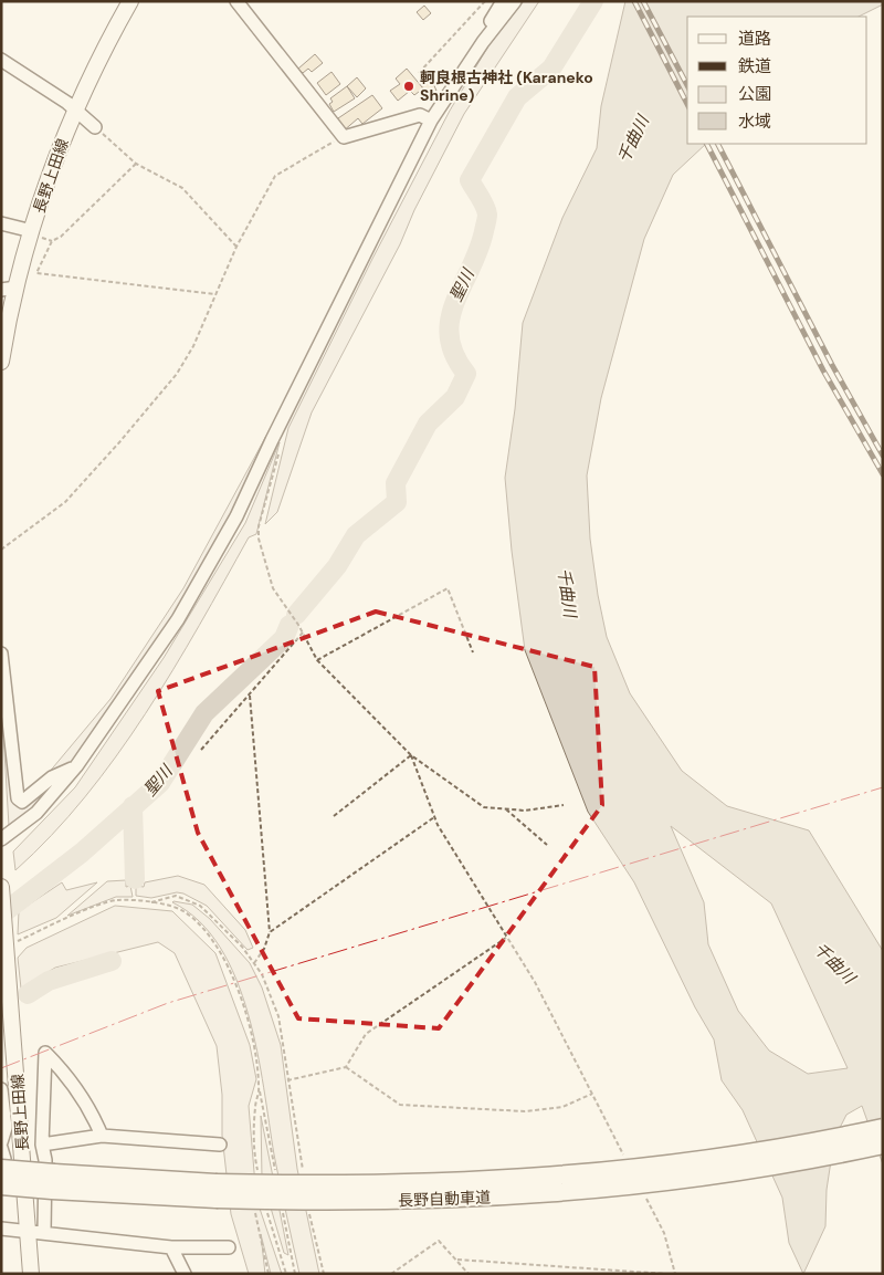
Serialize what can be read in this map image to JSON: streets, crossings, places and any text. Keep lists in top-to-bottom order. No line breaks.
{"streets":{"highway":["長野自動車道"],"main road":["長野上田線"]},"water":["千曲川","聖川"],"places":["軻良根古神社 (Karaneko Shrine)"],"legend":["道路","鉄道","公園","水域"]}
